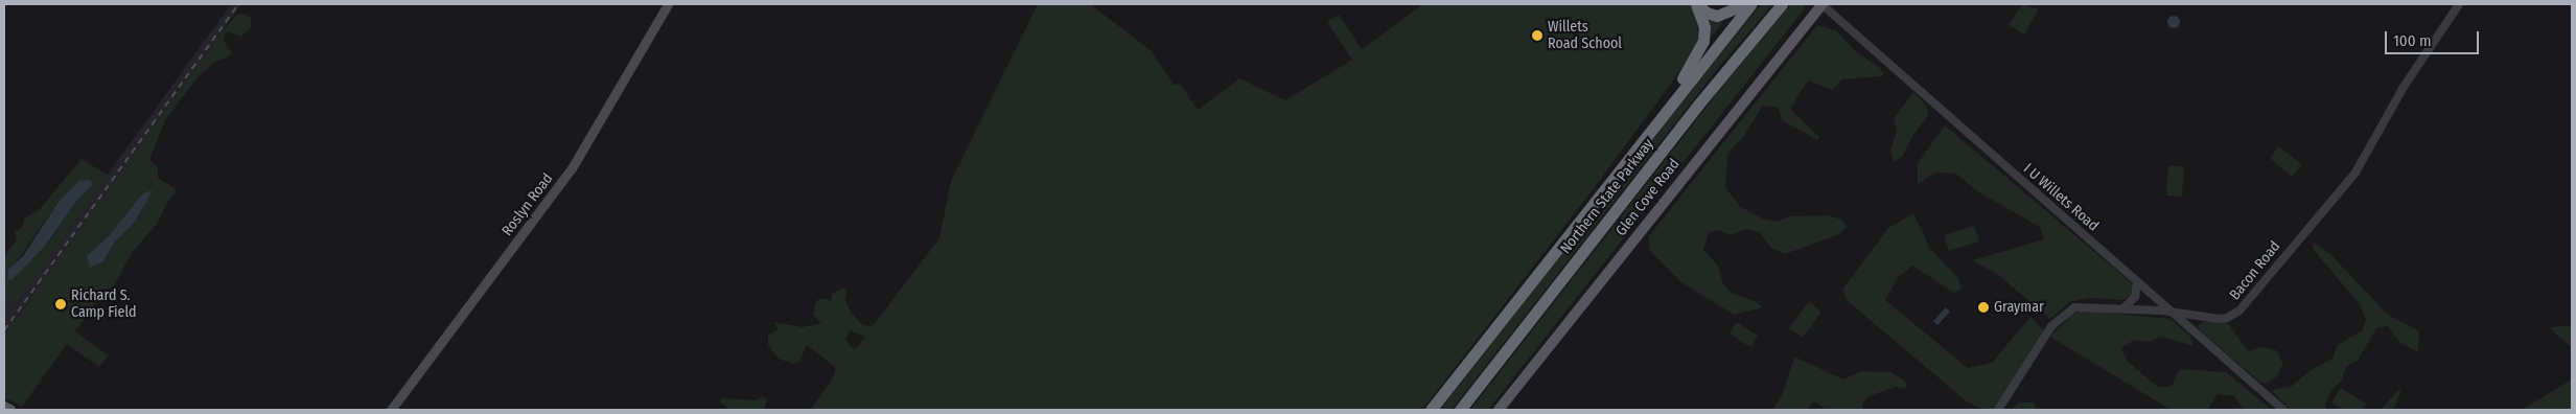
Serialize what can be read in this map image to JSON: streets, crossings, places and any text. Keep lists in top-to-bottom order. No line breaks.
{"streets":{"highway":["Northern State Parkway"],"main road":["Glen Cove Road","Roslyn Road"],"street":["I U Willets Road","Bacon Road"]},"crossings":[["Glen Cove Road","I U Willets Road"],["I U Willets Road","Bacon Road"]],"places":["Willets Road School","Richard S. Camp Field","Graymar"],"scale_bar":"100 m"}
